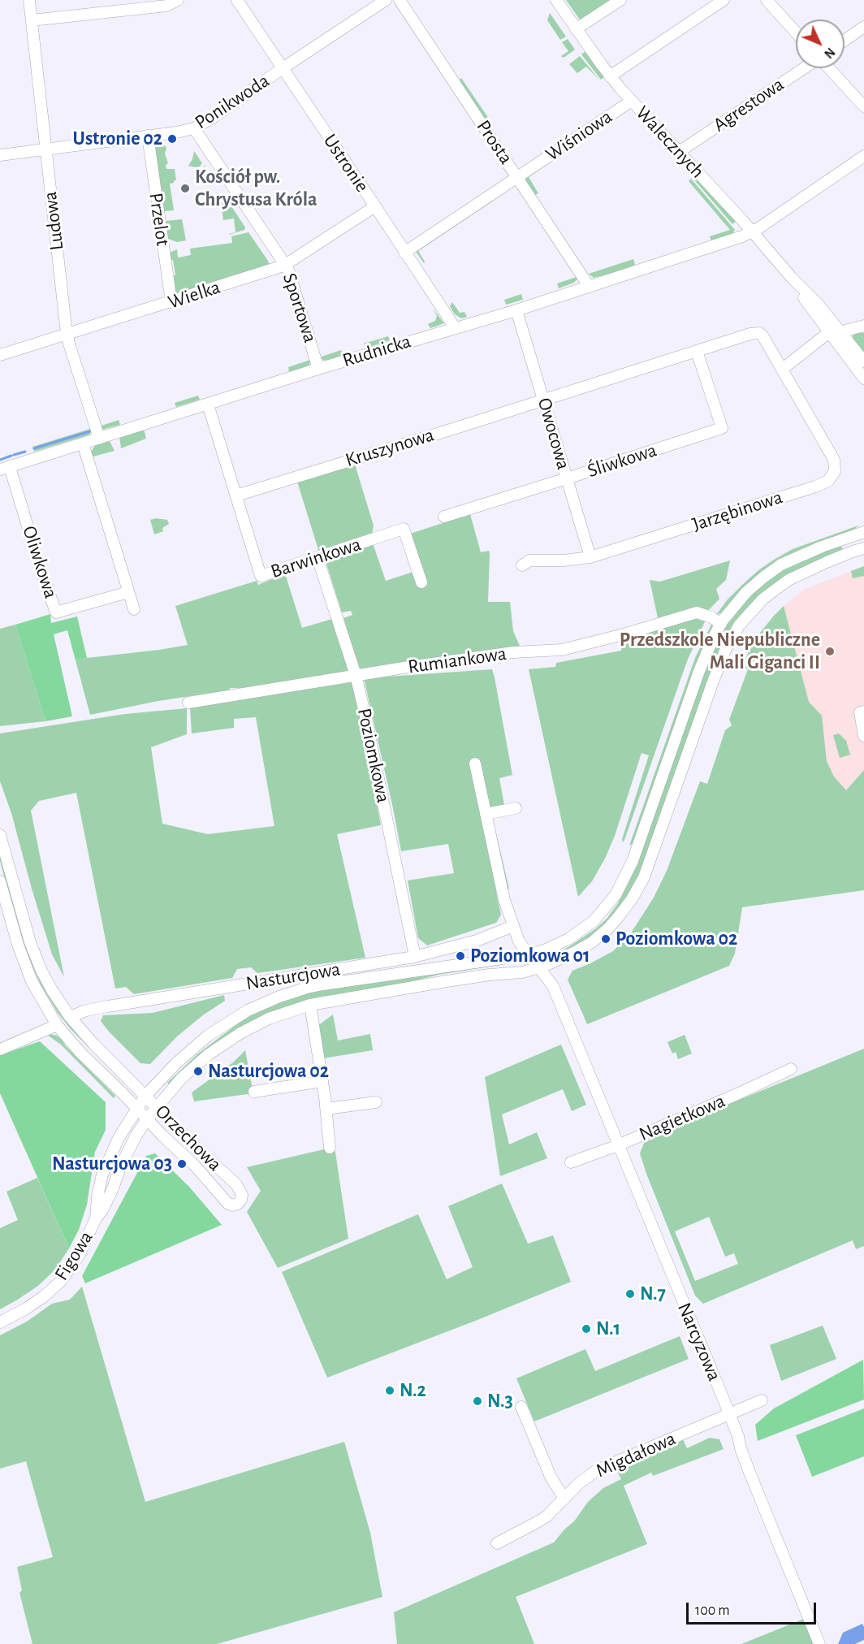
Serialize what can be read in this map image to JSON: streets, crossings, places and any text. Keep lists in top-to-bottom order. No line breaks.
{"streets":{"street":["Ponikwoda","Agrestowa","Wiśniowa","Prosta","Walecznych","Ustronie","Przelot","Ludowa","Wielka","Sportowa","Rudnicka","Owocowa","Kruszynowa","Śliwkowa","Jarzębinowa","Barwinkowa","Oliwkowa","Rumiankowa","Poziomkowa","Nasturcjowa","Nagietkowa","Orzechowa","Figowa","Narcyzowa","Migdałowa"]},"crossings":[["Ponikwoda","Ustronie"],["Ponikwoda","Przelot"],["Ponikwoda","Ludowa"],["Ponikwoda","Sportowa"],["Agrestowa","Walecznych"],["Wiśniowa","Prosta"],["Wiśniowa","Walecznych"],["Wiśniowa","Ustronie"],["Prosta","Rudnicka"],["Walecznych","Rudnicka"],["Ustronie","Wielka"],["Ustronie","Rudnicka"],["Przelot","Wielka"],["Ludowa","Wielka"],["Ludowa","Rudnicka"],["Wielka","Sportowa"],["Sportowa","Rudnicka"],["Rudnicka","Owocowa"],["Rudnicka","Barwinkowa"],["Rudnicka","Oliwkowa"],["Owocowa","Kruszynowa"],["Owocowa","Śliwkowa"],["Owocowa","Jarzębinowa"],["Kruszynowa","Jarzębinowa"],["Kruszynowa","Barwinkowa"],["Śliwkowa","Jarzębinowa"],["Barwinkowa","Poziomkowa"],["Rumiankowa","Poziomkowa"],["Rumiankowa","Figowa"],["Poziomkowa","Nasturcjowa"],["Nasturcjowa","Orzechowa"],["Nasturcjowa","Narcyzowa"],["Nagietkowa","Narcyzowa"],["Orzechowa","Figowa"],["Figowa","Narcyzowa"],["Narcyzowa","Migdałowa"]],"places":["Ustronie 02","Kościół pw. Chrystusa Króla","Przedszkole Niepubliczne Mali Giganci II","Poziomkowa 02","Poziomkowa 01","Nasturcjowa 02","Nasturcjowa 03","N.7","N.1","N.2","N.3"],"scale_bar":"100 m","north":"bottom right"}
